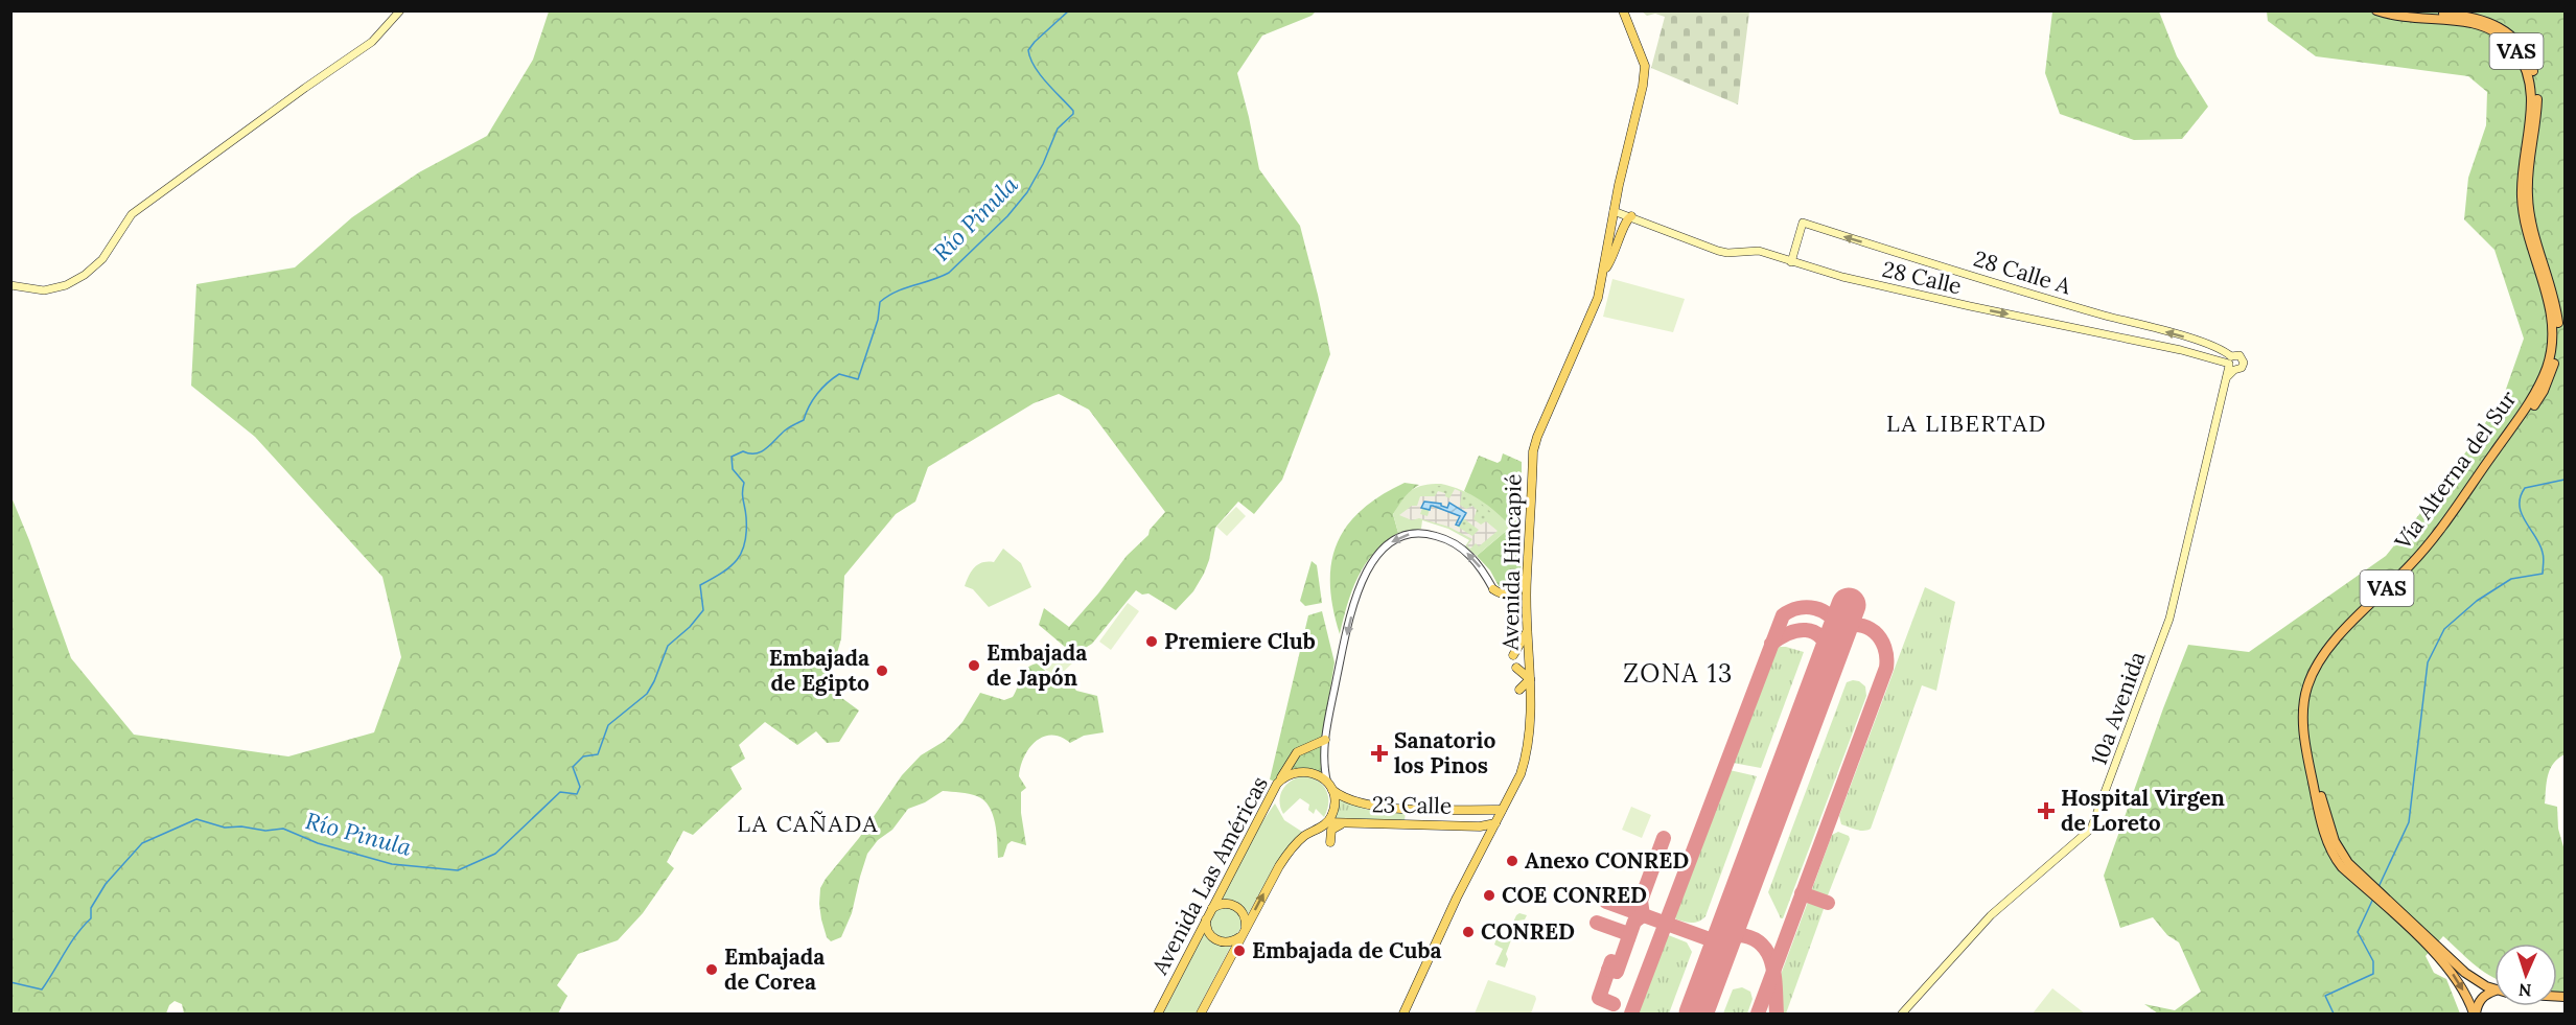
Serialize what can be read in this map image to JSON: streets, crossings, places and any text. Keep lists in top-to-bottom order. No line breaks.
{"streets":{"highway":["VAS","Vía Alterna del Sur"],"main road":["28 Calle A","28 Calle","Avenida Hincapié","10a Avenida","23 Calle","Avenida Las Américas"]},"crossings":[["28 Calle A","28 Calle"],["28 Calle A","10a Avenida"],["28 Calle","Avenida Hincapié"],["28 Calle","10a Avenida"],["Avenida Hincapié","23 Calle"],["23 Calle","Avenida Las Américas"]],"one_way":["28 Calle A","28 Calle"],"districts":["LA LIBERTAD","ZONA 13","LA CAÑADA"],"water":["Río Pinula"],"places":{"other":["Premiere Club","Embajada de Japón","Embajada de Egipto","Anexo CONRED","COE CONRED","CONRED","Embajada de Cuba","Embajada de Corea"],"health":["Sanatorio los Pinos","Hospital Virgen de Loreto"]},"north":"bottom"}
